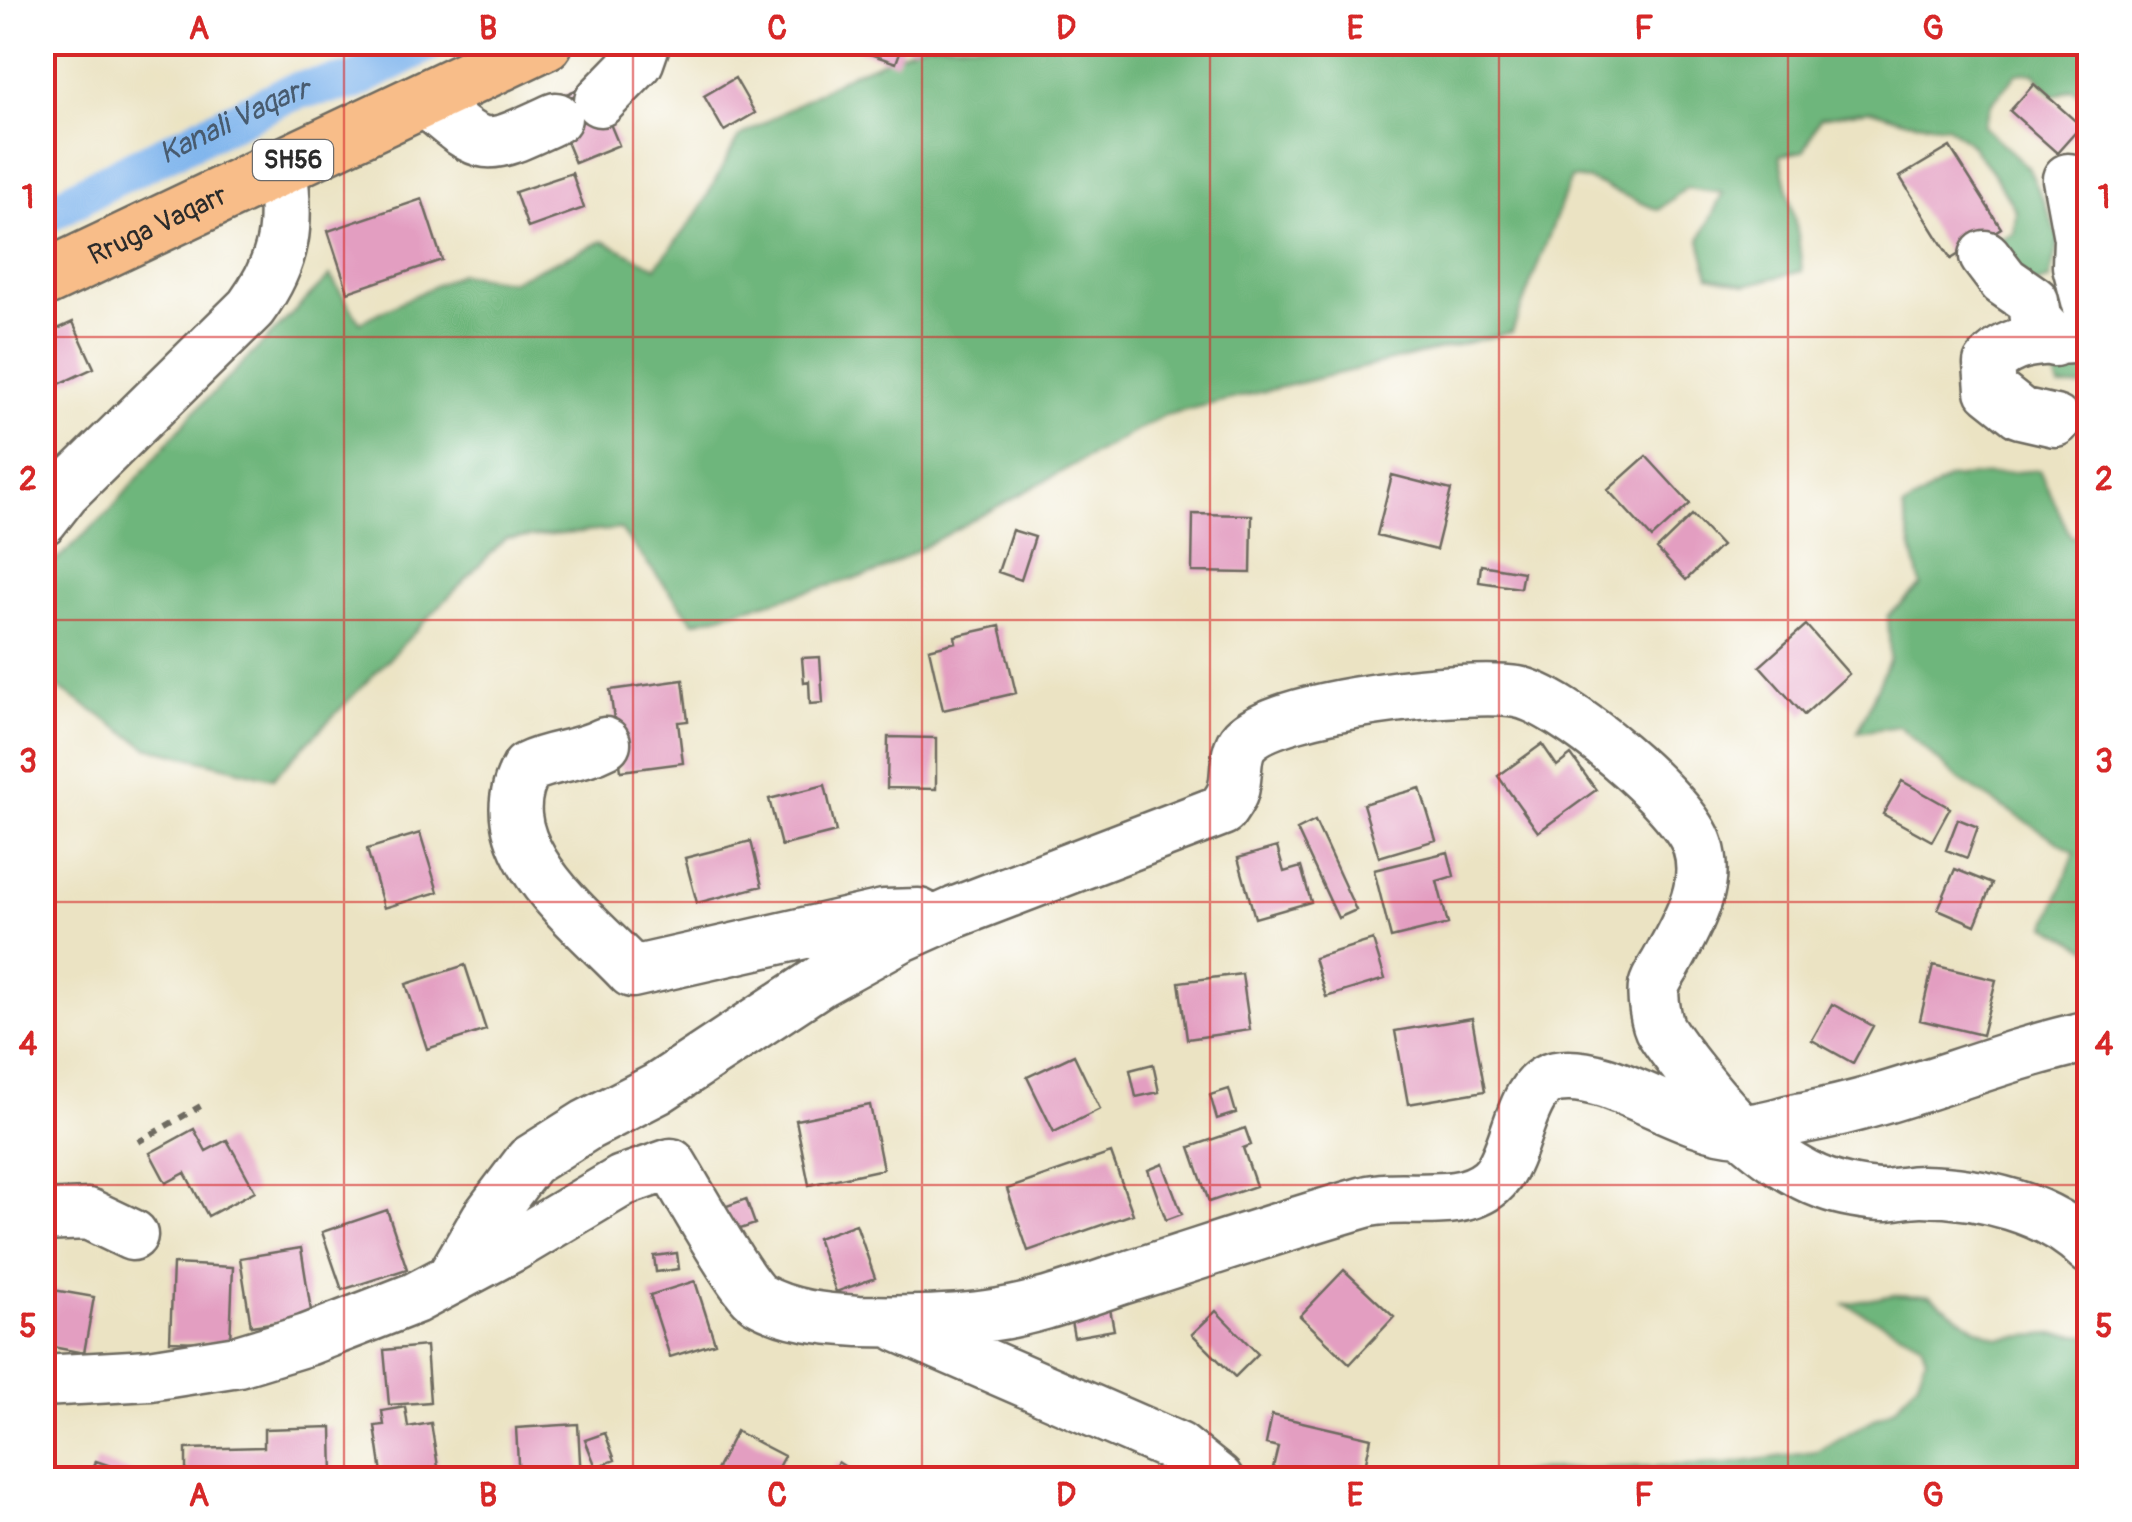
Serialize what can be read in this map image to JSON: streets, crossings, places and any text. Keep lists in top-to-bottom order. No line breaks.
{"streets":{"main road":["SH56","Rruga Vaqarr"]},"water":["Kanali Vaqarr"],"grid":{"columns":["A","B","C","D","E","F","G"],"rows":["1","2","3","4","5"]}}
